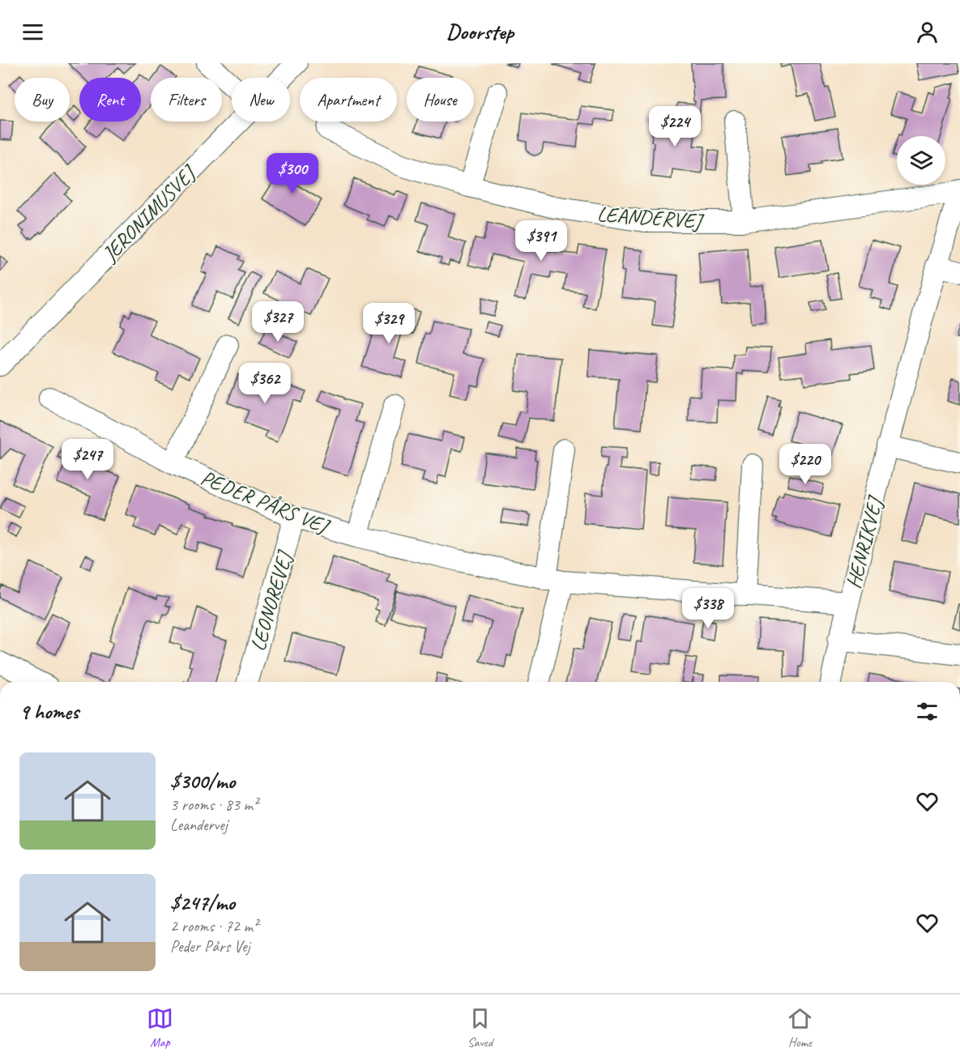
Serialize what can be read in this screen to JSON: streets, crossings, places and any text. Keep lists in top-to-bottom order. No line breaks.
{"streets":{"street":["JERONIMUSVEJ","LEANDERVEJ","PEDER PÅRS VEJ","HENRIKVEJ","LEONOREVEJ"]},"crossings":[["LEANDERVEJ","HENRIKVEJ"],["PEDER PÅRS VEJ","HENRIKVEJ"],["PEDER PÅRS VEJ","LEONOREVEJ"]],"page":{"header":"Doorstep","chip":["Buy","Rent","Filters","New","Apartment","House"],"price":["$224","$300","$391","$327","$329","$362","$247","$220","$338"],"heading":"9 homes","list":[{"name":"$300/mo","note":"3 rooms · 83 m² · Leandervej"},{"name":"$247/mo","note":"2 rooms · 72 m² · Peder Pårs Vej"}],"tabs":["Map","Saved","Home"]}}
